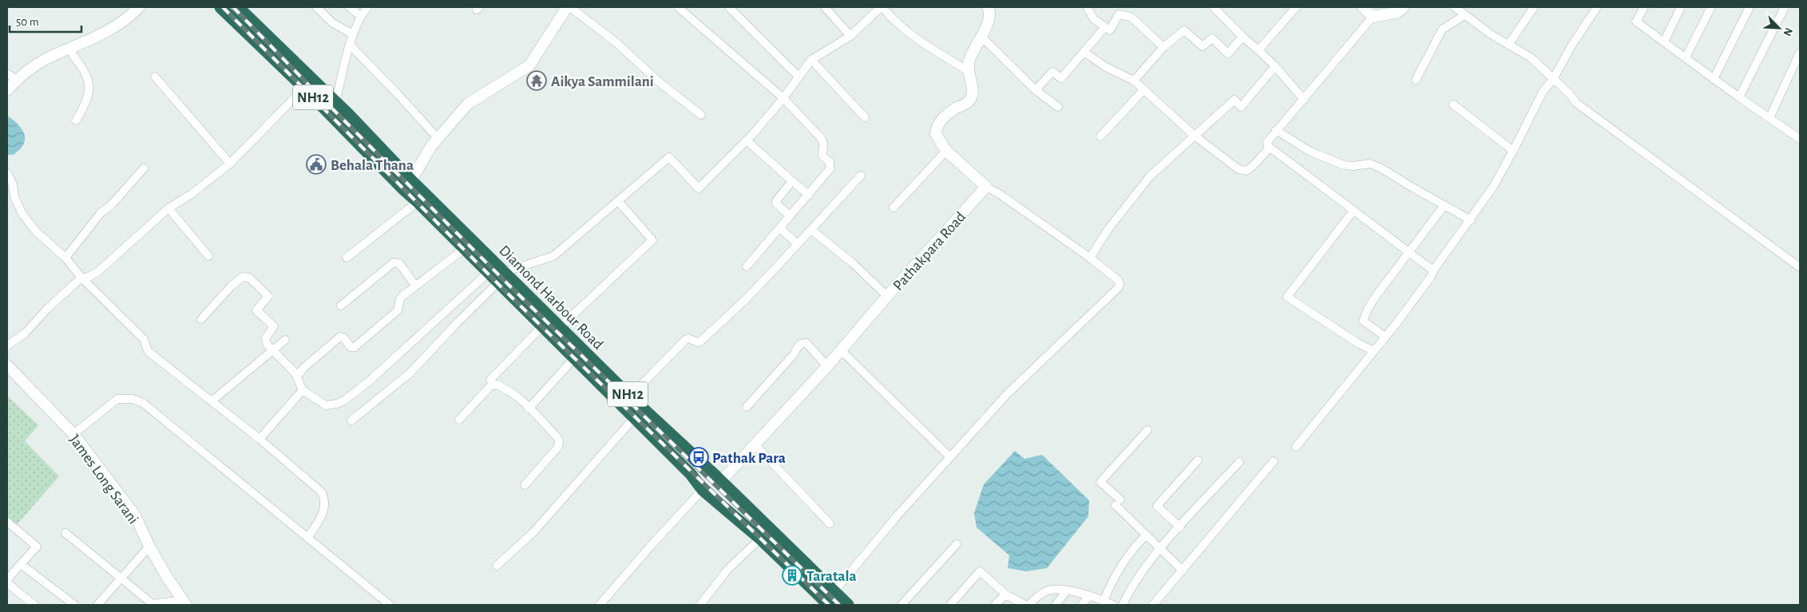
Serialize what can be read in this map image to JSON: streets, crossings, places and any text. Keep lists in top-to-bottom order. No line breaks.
{"streets":{"highway":["NH12","Diamond Harbour Road"],"street":["Pathakpara Road","James Long Sarani"]},"crossings":[["Pathakpara Road","Diamond Harbour Road"]],"places":{"temple":["Aikya Sammilani"],"public building":["Behala Thana"],"bus stop":["Pathak Para"],"building":["Taratala"]},"scale_bar":"50 m","north":"bottom right"}
